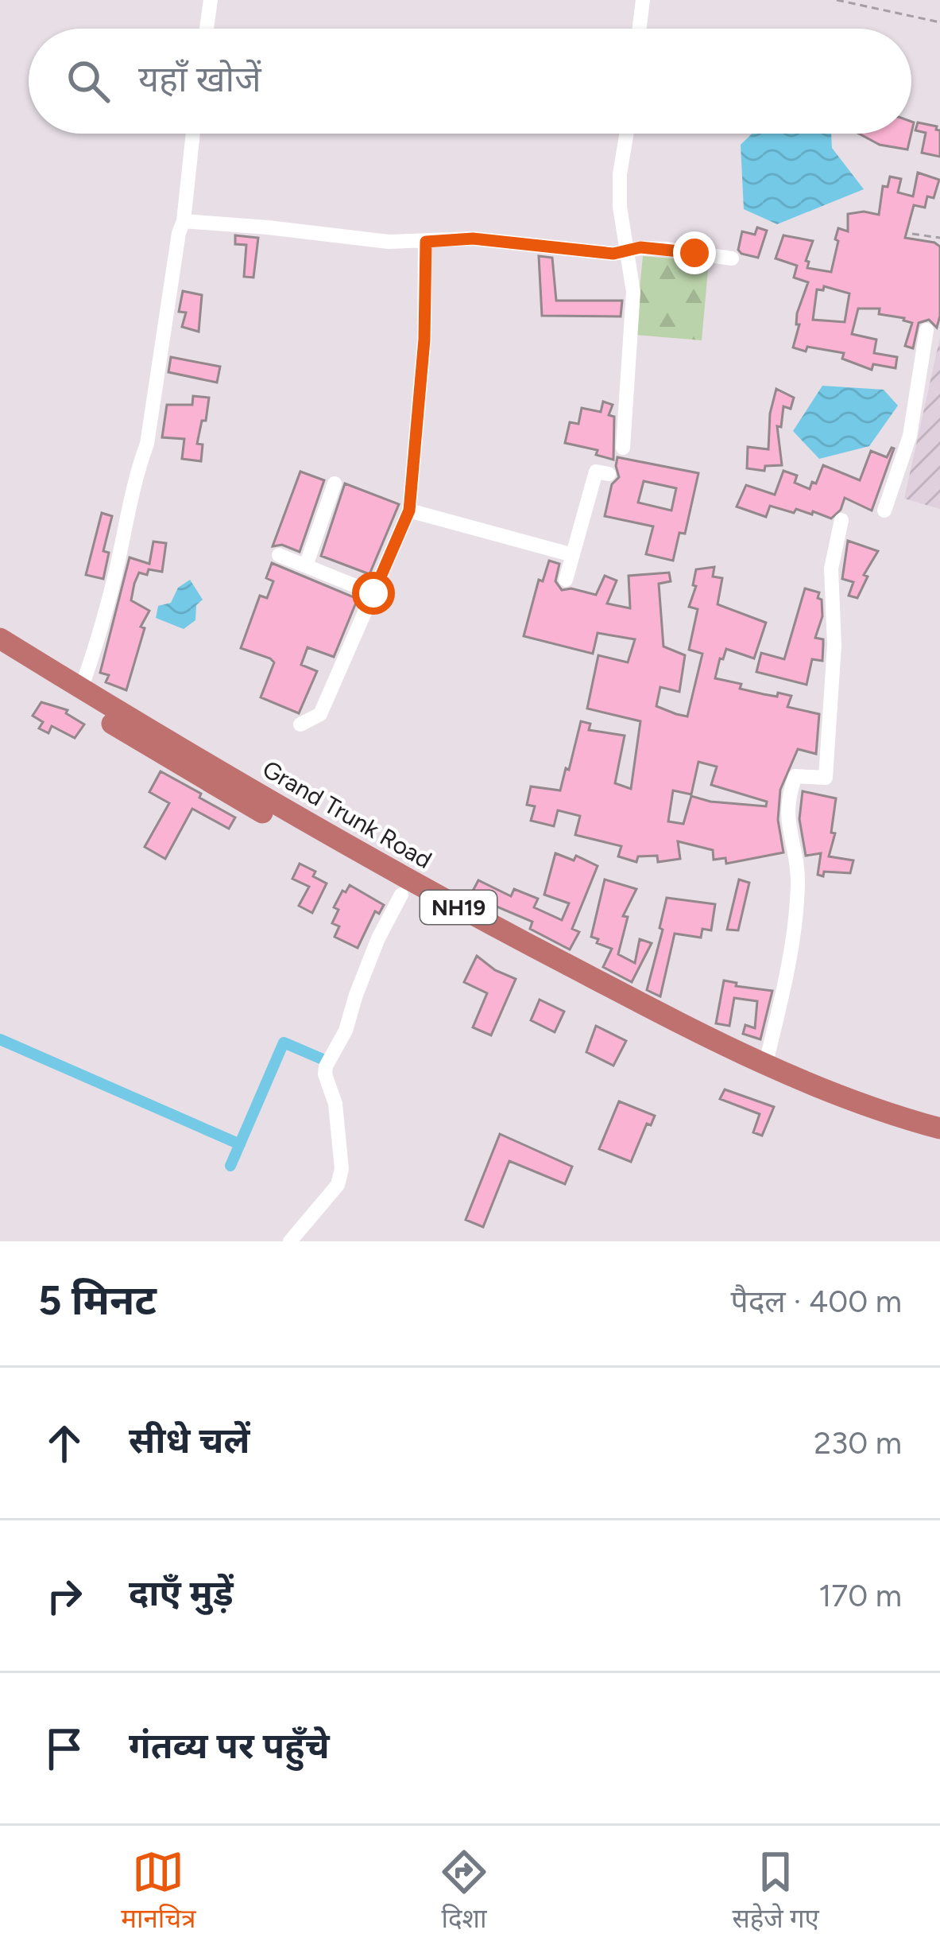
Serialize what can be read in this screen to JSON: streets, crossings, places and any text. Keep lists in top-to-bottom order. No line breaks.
{"streets":{"highway":["Grand Trunk Road","NH19"]},"page":{"search":"यहाँ खोजें","heading":["5 मिनट","पैदल · 400 m"],"list":[["सीधे चलें","230 m"],["दाएँ मुड़ें","170 m"],"गंतव्य पर पहुँचे"],"nav":["मानचित्र","दिशा","सहेजे गए"]}}
